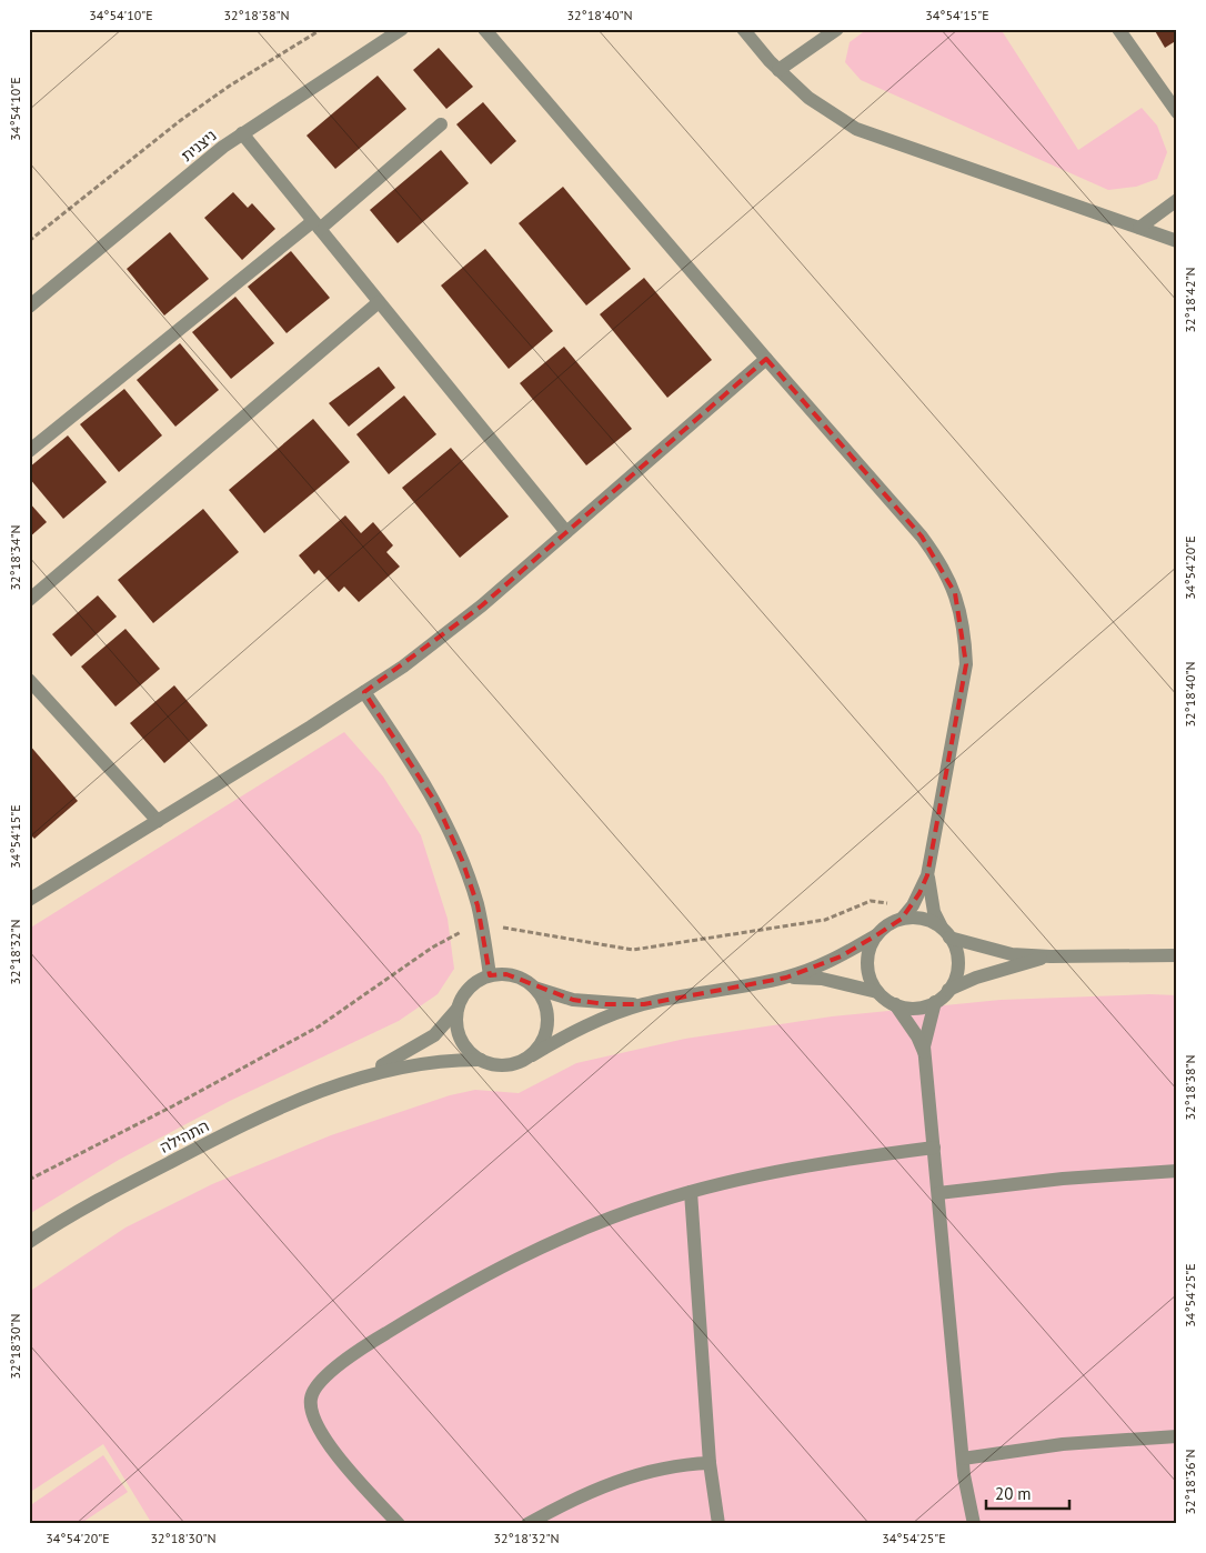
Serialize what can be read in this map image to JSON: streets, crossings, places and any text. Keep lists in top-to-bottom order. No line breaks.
{"streets":{"street":["ניצנית","התהילה"]},"scale_bar":"20 m","coordinates":["34°54'10\"E","32°18'38\"N","32°18'40\"N","34°54'15\"E","32°18'42\"N","32°18'34\"N","34°54'20\"E","32°18'32\"N","34°54'25\"E","32°18'30\"N","32°18'36\"N"]}
